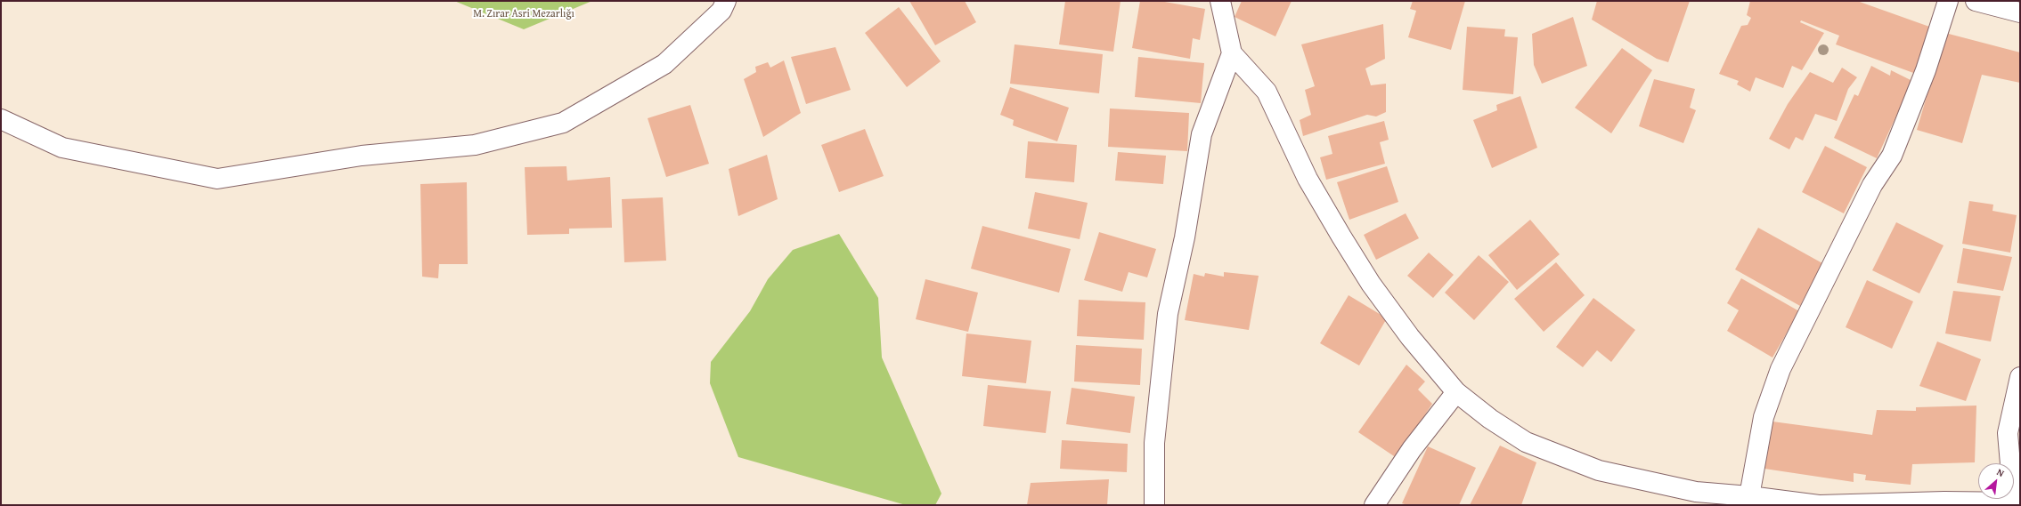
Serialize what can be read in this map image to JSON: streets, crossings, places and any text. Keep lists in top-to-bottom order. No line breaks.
{"parks":["M. Zırar Asri Mezarlığı"],"north":"top right"}
